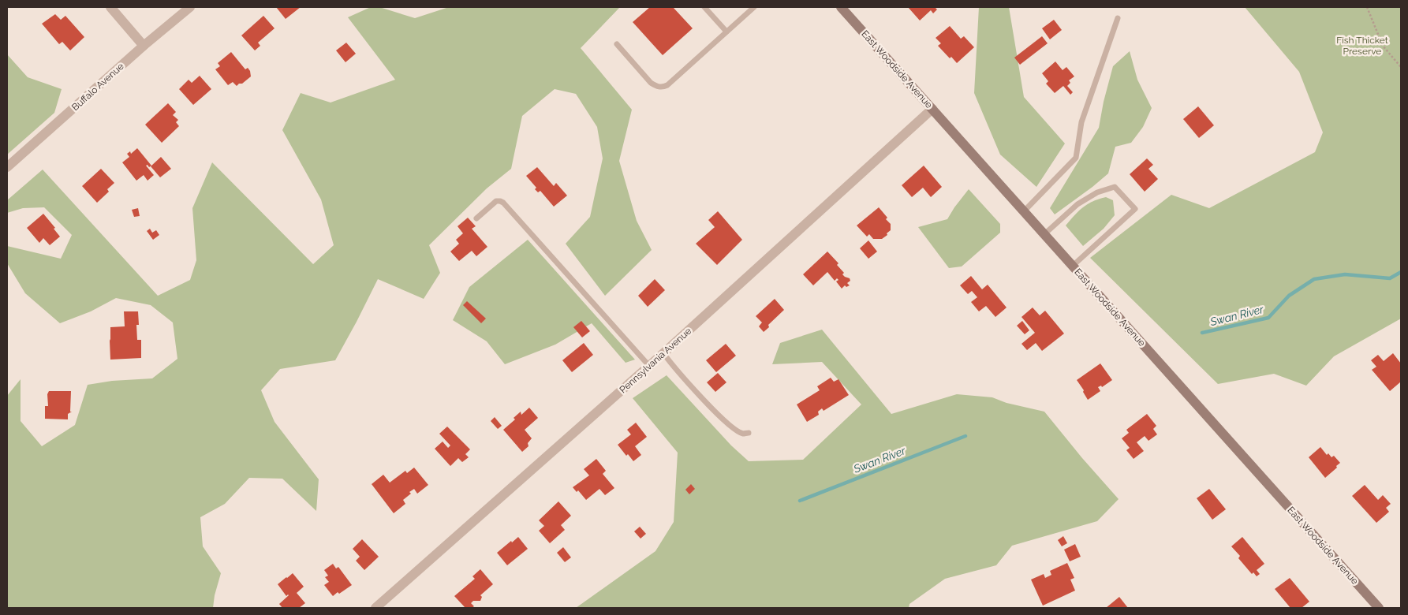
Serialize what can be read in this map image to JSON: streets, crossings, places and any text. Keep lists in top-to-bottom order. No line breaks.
{"streets":{"main road":["East Woodside Avenue"],"street":["Buffalo Avenue","Pennsylvania Avenue"]},"crossings":[["East Woodside Avenue","Pennsylvania Avenue"]],"water":["Swan River"],"parks":["Fish Thicket Preserve"]}
